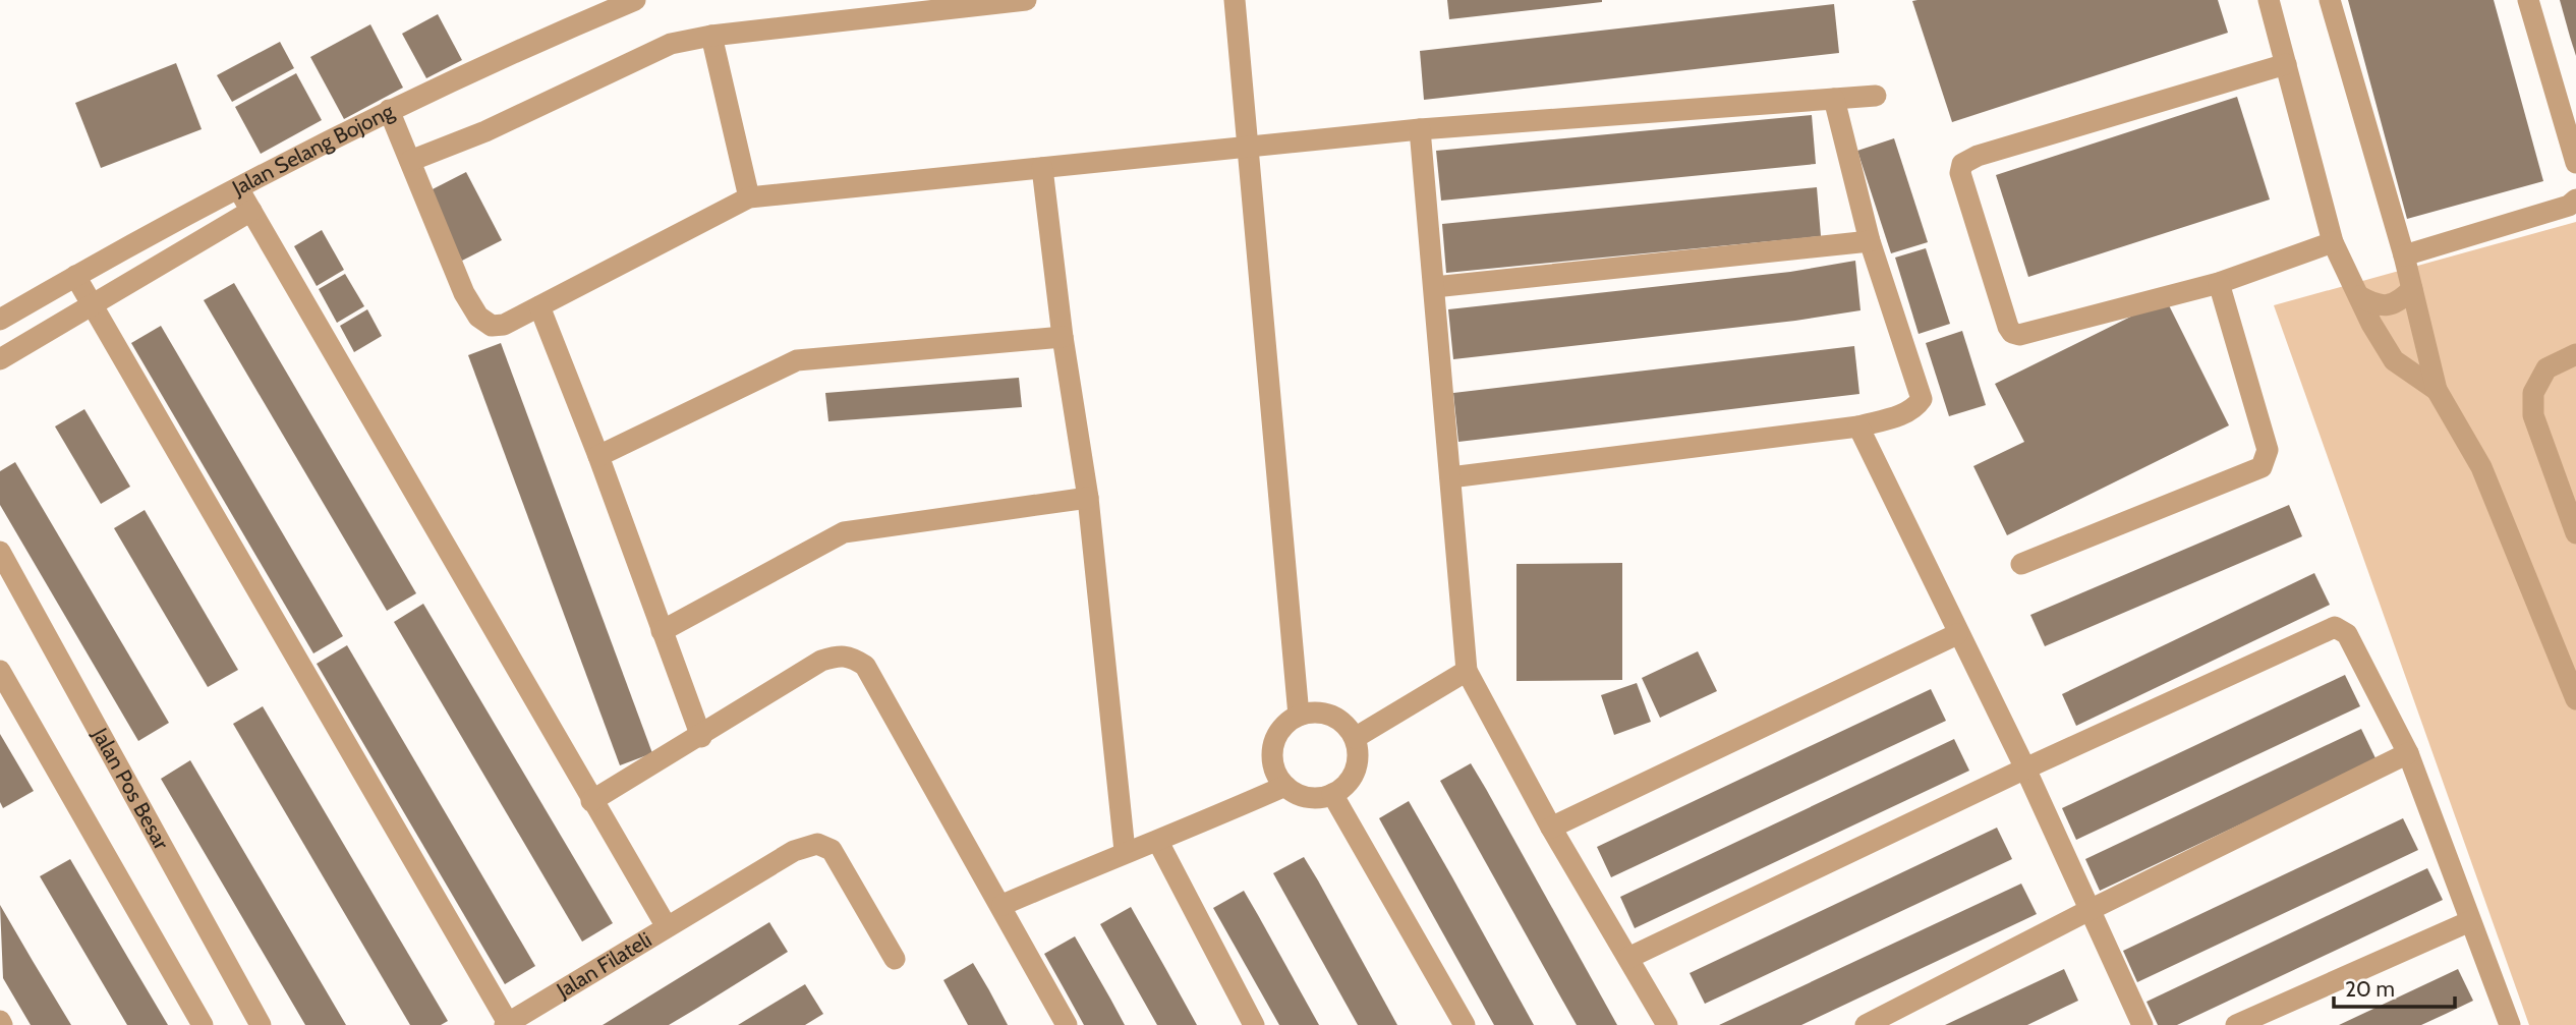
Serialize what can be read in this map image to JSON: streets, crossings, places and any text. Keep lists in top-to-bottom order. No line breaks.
{"streets":{"street":["Jalan Selang Bojong","Jalan Pos Besar","Jalan Filateli"]},"scale_bar":"20 m"}
